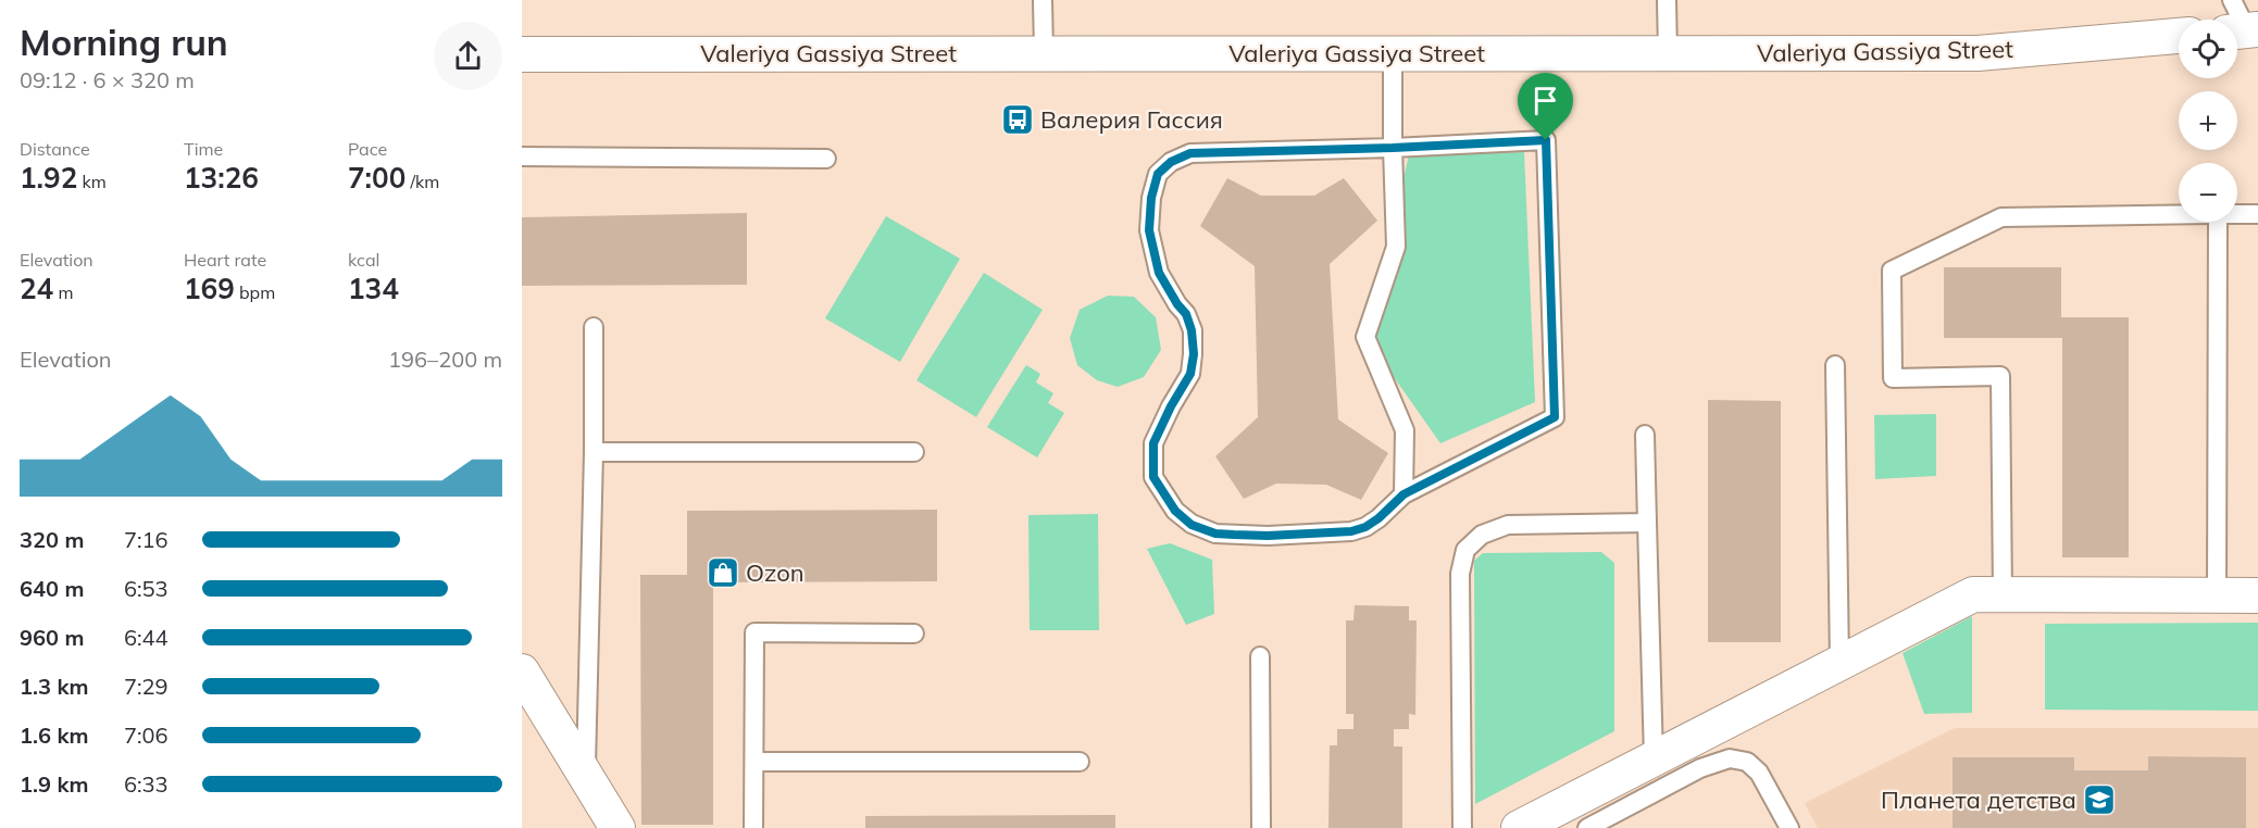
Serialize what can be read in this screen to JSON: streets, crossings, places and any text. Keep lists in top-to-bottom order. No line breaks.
{"streets":{"street":["Valeriya Gassiya Street"]},"places":{"bus stop":["Валерия Гассия"],"shop":["Ozon"],"school or university":["Планета детства"]},"page":{"heading":["Morning run","09:12 · 6 × 320 m"],"map_buttons":["+","−"],"stats":[["Distance","1.92 km"],["Time","13:26"],["Pace","7:00 /km"],["Elevation","24 m"],["Heart rate","169 bpm"],["kcal","134"]],"chart":["Elevation","196–200 m"],"list":[{"name":"320 m","note":"7:16"},{"name":"640 m","note":"6:53"},{"name":"960 m","note":"6:44"},{"name":"1.3 km","note":"7:29"},{"name":"1.6 km","note":"7:06"},{"name":"1.9 km","note":"6:33"}]}}
